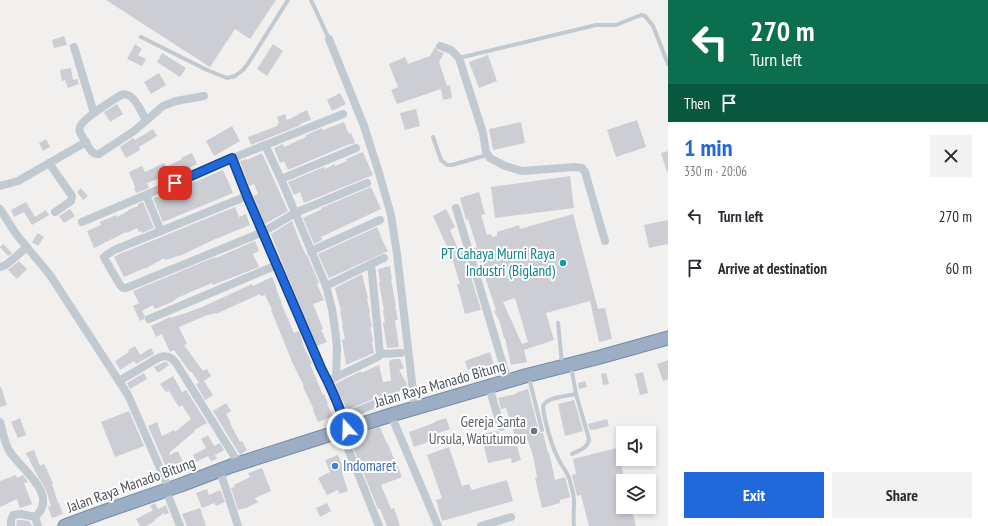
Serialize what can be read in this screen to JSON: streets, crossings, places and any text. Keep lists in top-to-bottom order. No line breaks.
{"streets":{"highway":["Jalan Raya Manado Bitung"]},"places":["PT Cahaya Murni Raya Industri (Bigland)","Gereja Santa Ursula, Watutumou","Indomaret"],"page":{"turn":["270 m","Turn left"],"then":"Then","heading":["1 min","330 m · 20:06"],"list":[{"name":"Turn left","value":"270 m"},{"name":"Arrive at destination","value":"60 m"}],"buttons":["Exit","Share"]}}
